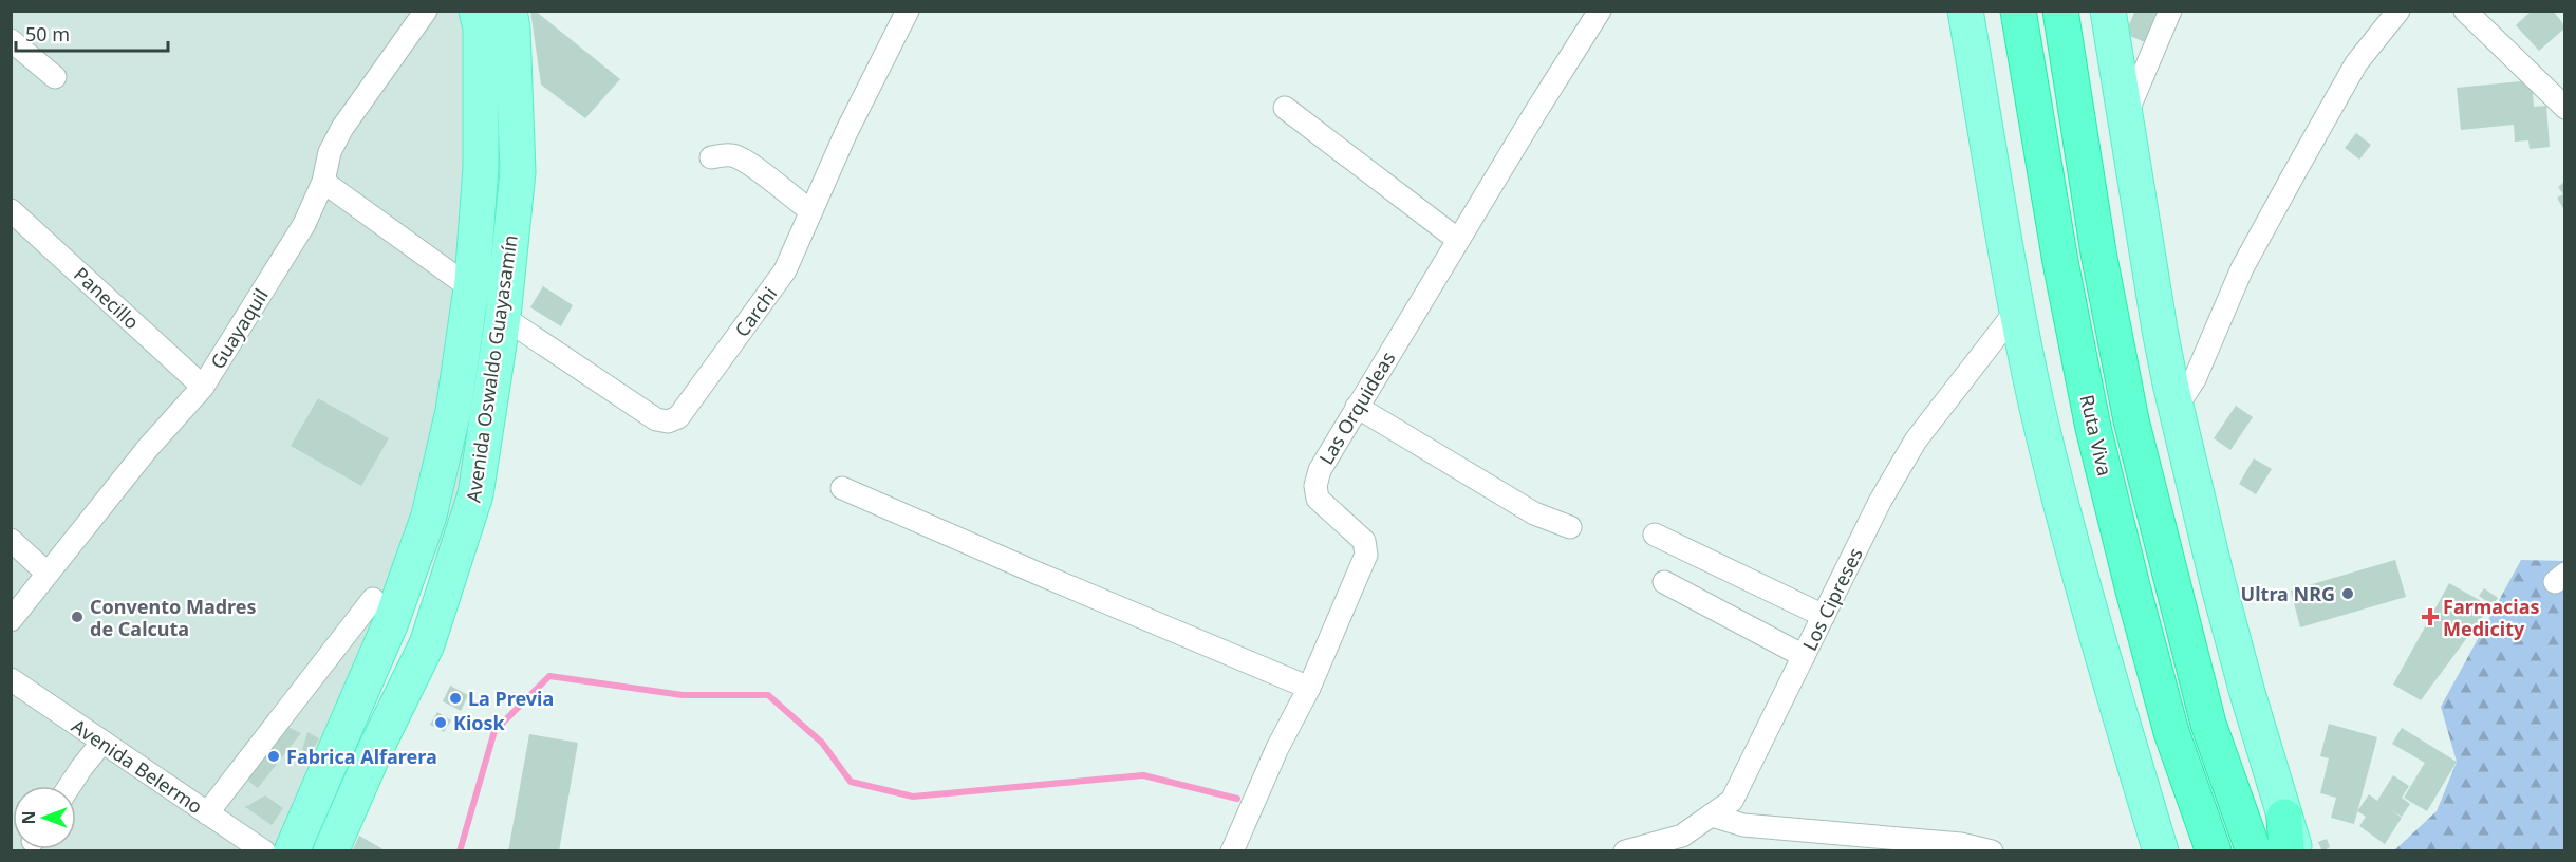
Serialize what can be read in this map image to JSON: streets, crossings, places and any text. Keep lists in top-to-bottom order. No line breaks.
{"streets":{"highway":["Ruta Viva"],"main road":["Avenida Oswaldo Guayasamín"],"street":["Panecillo","Carchi","Guayaquil","Las Orquideas","Los Cipreses","Avenida Belermo"]},"crossings":[["Panecillo","Guayaquil"],["Carchi","Avenida Oswaldo Guayasamín"]],"places":{"other":["Ultra NRG","Convento Madres de Calcuta","La Previa","Kiosk","Fabrica Alfarera"],"health":["Farmacias Medicity"]},"scale_bar":"50 m","north":"left"}
